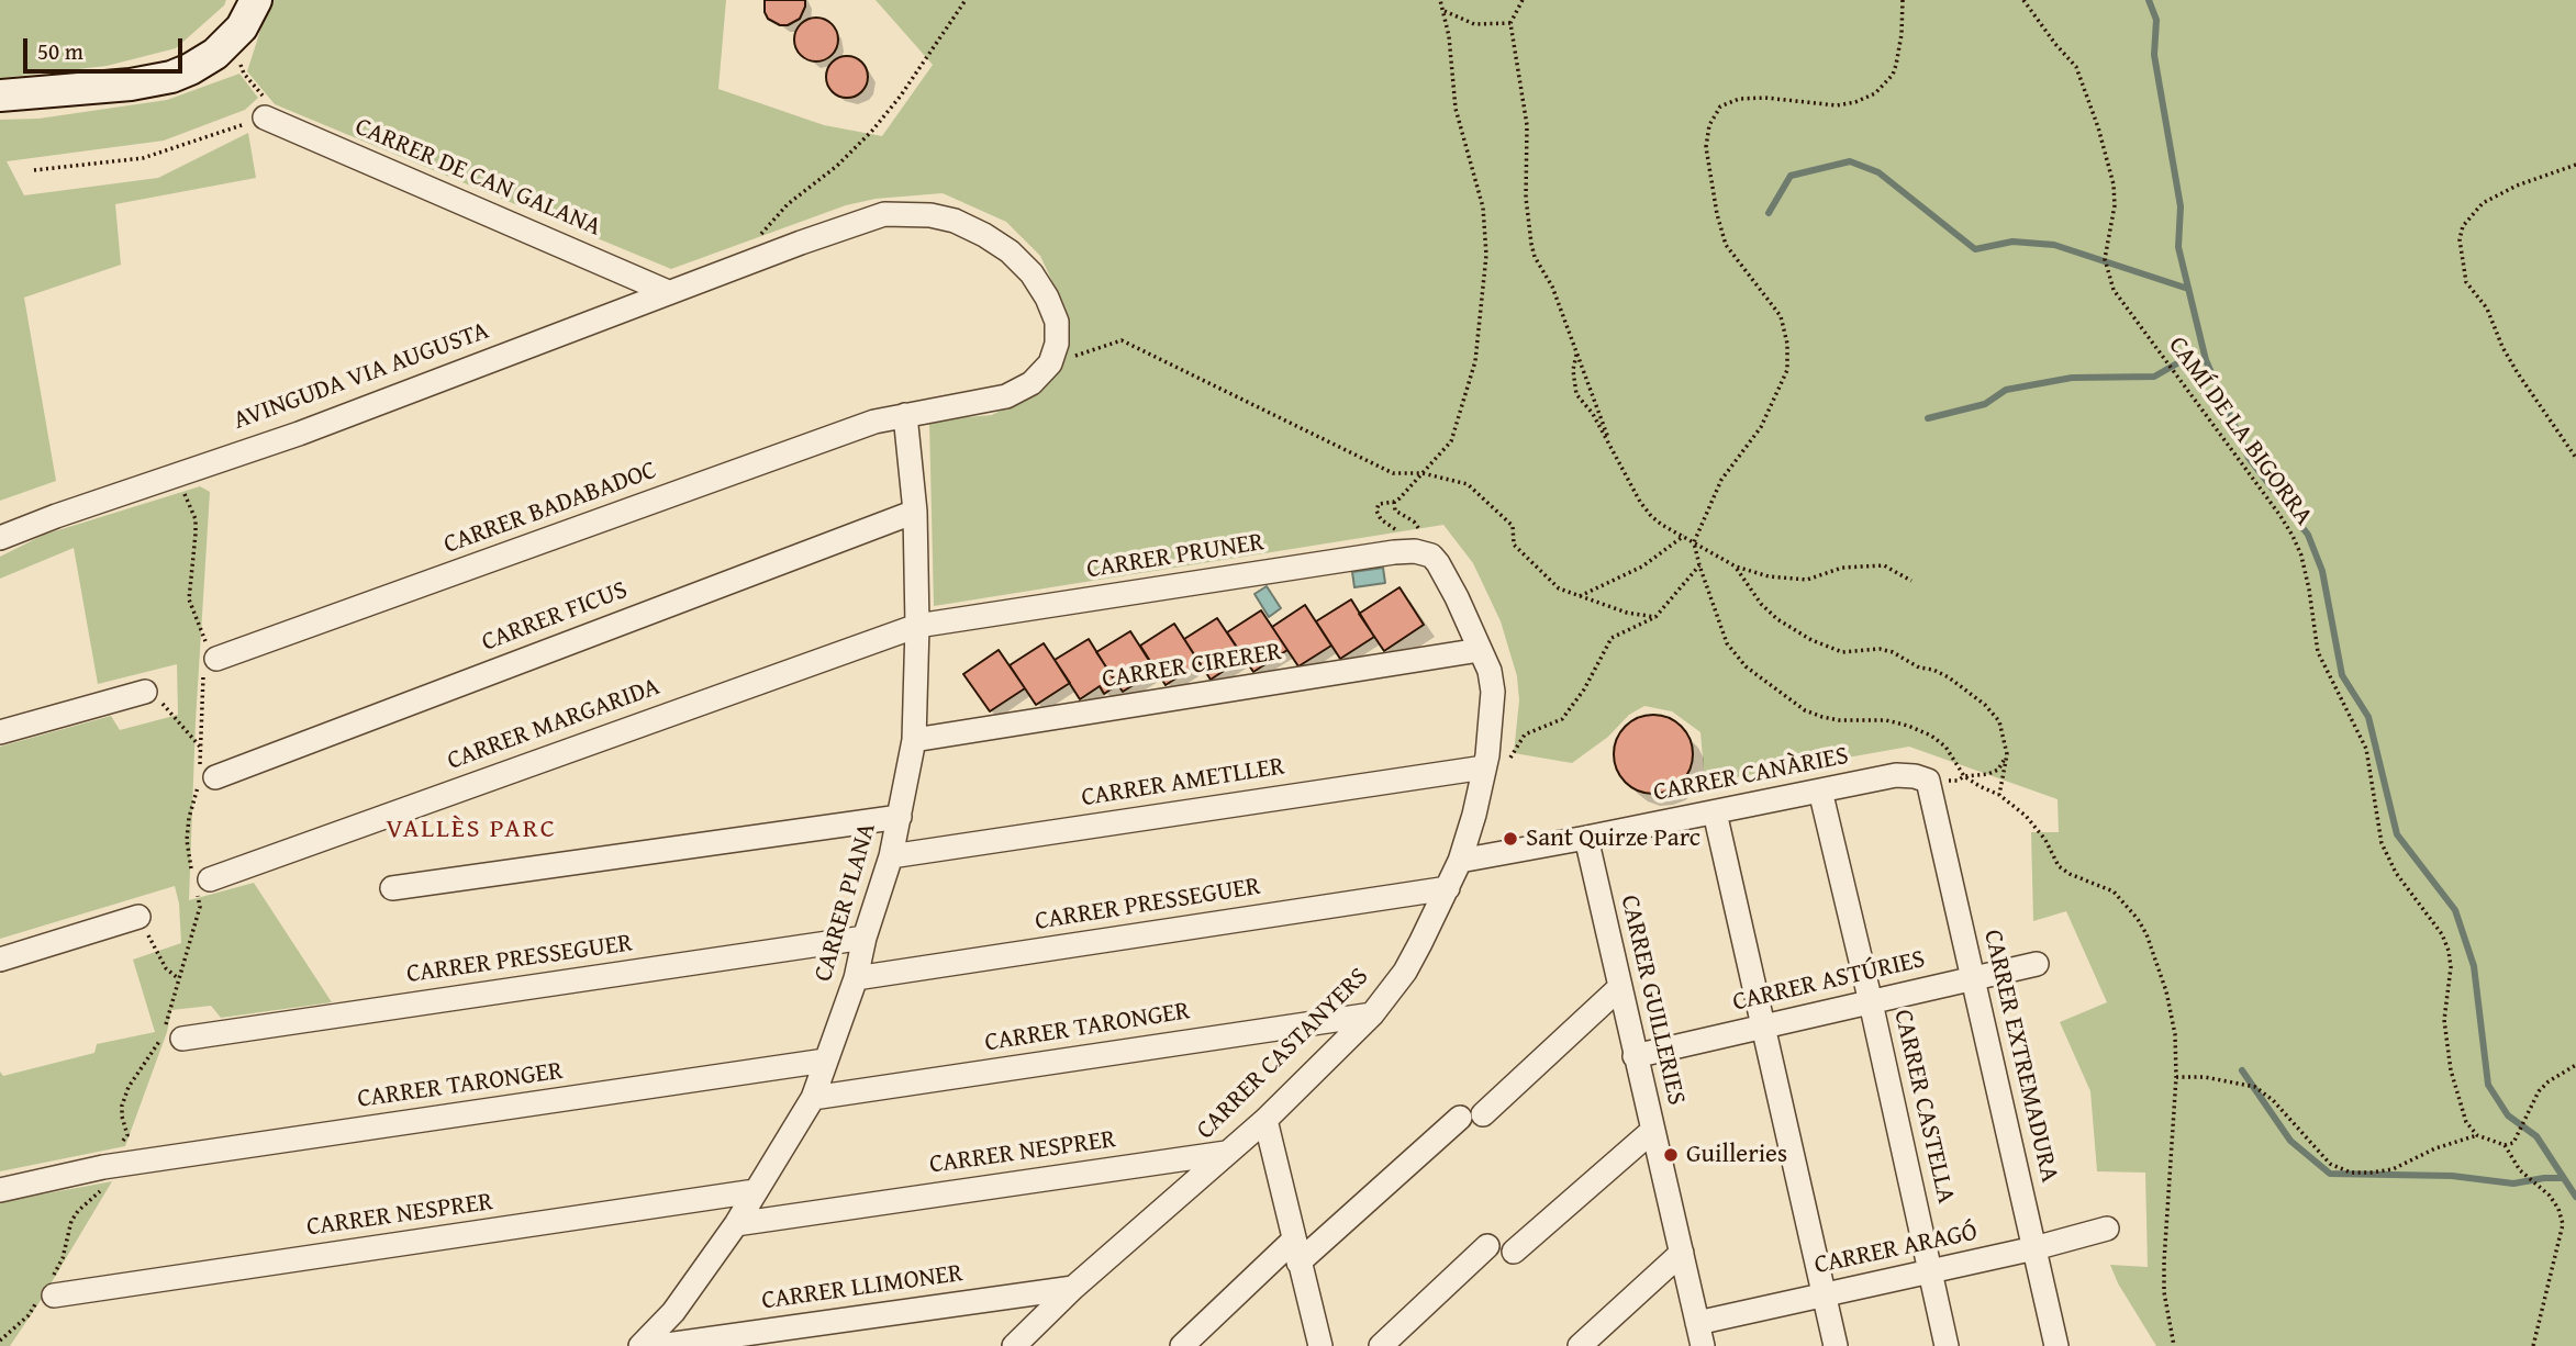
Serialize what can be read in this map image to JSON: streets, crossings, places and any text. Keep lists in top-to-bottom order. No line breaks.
{"streets":{"street":["CARRER DE CAN GALANA","AVINGUDA VIA AUGUSTA","CARRER BADABADOC","CARRER PRUNER","CARRER FICUS","CARRER CIRERER","CARRER MARGARIDA","CARRER CANÀRIES","CARRER AMETLLER","CARRER PLANA","CARRER PRESSEGUER","CARRER ASTÚRIES","CARRER GUILLERIES","CARRER TARONGER","CARRER CASTANYERS","CARRER EXTREMADURA","CARRER CASTELLA","CARRER NESPRER","CARRER ARAGÓ","CARRER LLIMONER"],"path":["CAMÍ DE LA BIGORRA"]},"crossings":[["CARRER DE CAN GALANA","AVINGUDA VIA AUGUSTA"],["AVINGUDA VIA AUGUSTA","CARRER BADABADOC"],["CARRER BADABADOC","CARRER PLANA"],["CARRER PRUNER","CARRER MARGARIDA"],["CARRER PRUNER","CARRER PLANA"],["CARRER PRUNER","CARRER CASTANYERS"],["CARRER FICUS","CARRER PLANA"],["CARRER CIRERER","CARRER PLANA"],["CARRER CIRERER","CARRER CASTANYERS"],["CARRER MARGARIDA","CARRER PLANA"],["CARRER CANÀRIES","CARRER GUILLERIES"],["CARRER CANÀRIES","CARRER EXTREMADURA"],["CARRER CANÀRIES","CARRER CASTELLA"],["CARRER AMETLLER","CARRER PLANA"],["CARRER AMETLLER","CARRER CASTANYERS"],["CARRER PLANA","CARRER PRESSEGUER"],["CARRER PLANA","CARRER TARONGER"],["CARRER PLANA","CARRER NESPRER"],["CARRER PRESSEGUER","CARRER CASTANYERS"],["CARRER ASTÚRIES","CARRER GUILLERIES"],["CARRER ASTÚRIES","CARRER EXTREMADURA"],["CARRER ASTÚRIES","CARRER CASTELLA"],["CARRER GUILLERIES","CARRER ARAGÓ"],["CARRER TARONGER","CARRER CASTANYERS"],["CARRER CASTANYERS","CARRER NESPRER"],["CARRER CASTANYERS","CARRER LLIMONER"],["CARRER EXTREMADURA","CARRER ARAGÓ"],["CARRER CASTELLA","CARRER ARAGÓ"]],"districts":["VALLÈS PARC"],"places":["Sant Quirze Parc","Guilleries"],"scale_bar":"50 m"}
